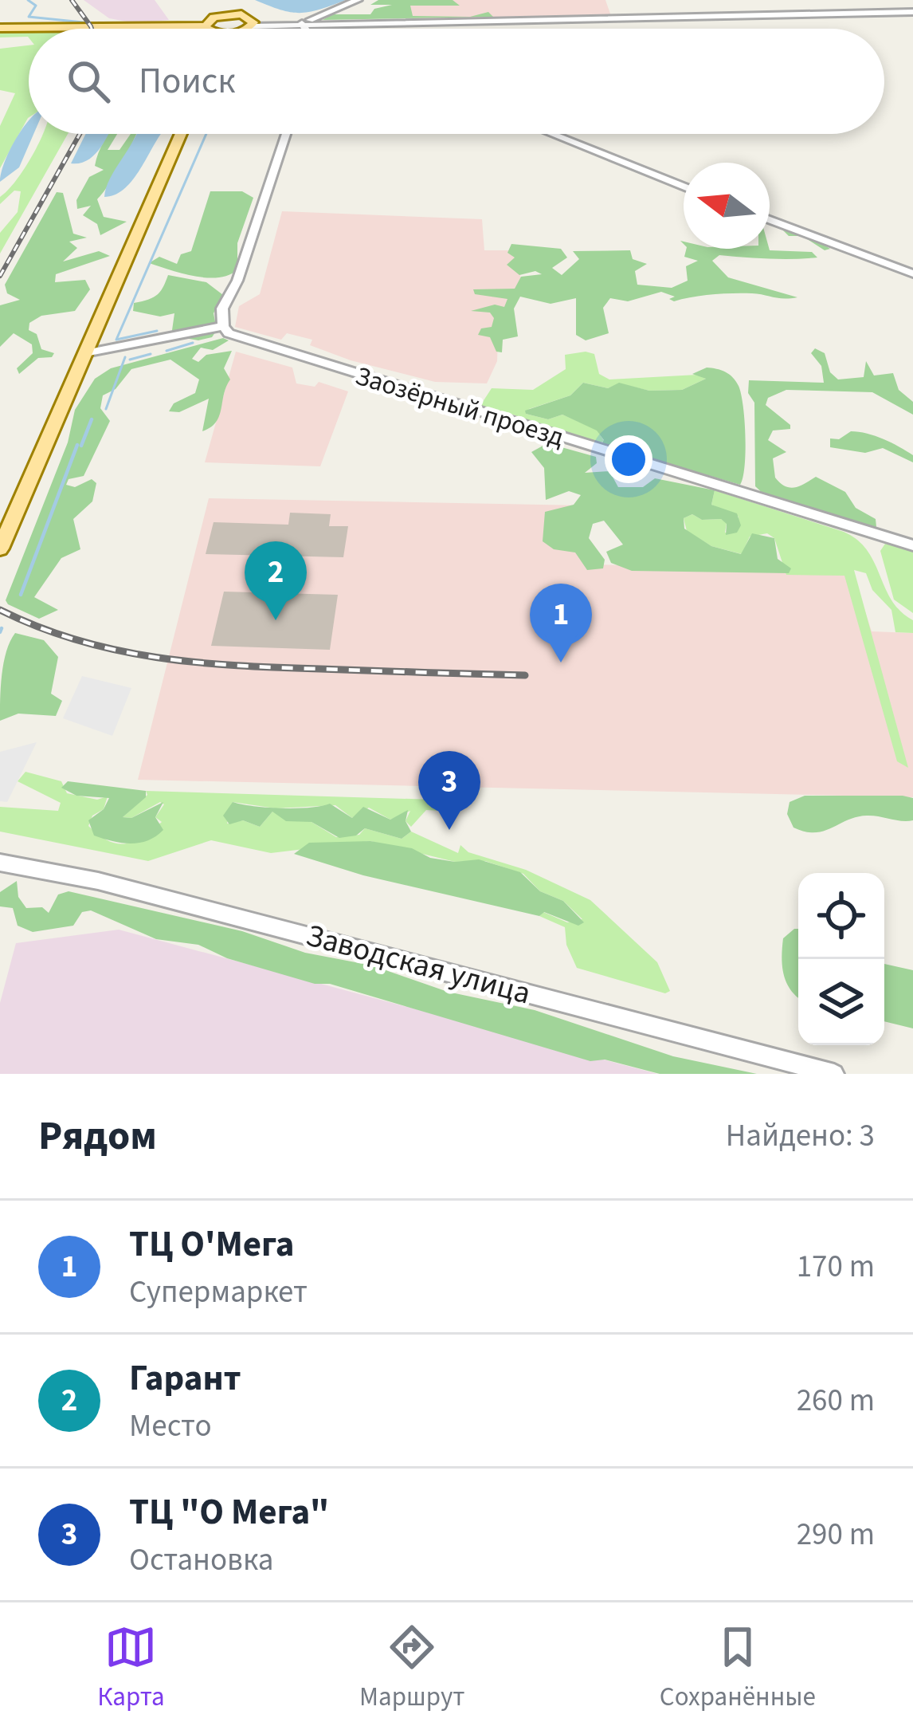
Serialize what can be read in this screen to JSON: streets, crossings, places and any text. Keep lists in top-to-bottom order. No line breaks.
{"streets":{"street":["Заозёрный проезд","Заводская улица"]},"north":"left","page":{"search":"Поиск","pins":["2","1","3"],"heading":["Рядом","Найдено: 3"],"list":[{"mark":"1","name":"ТЦ О'Мега","note":"Супермаркет","value":"170 m"},{"mark":"2","name":"Гарант","note":"Место","value":"260 m"},{"mark":"3","name":"ТЦ \"О Мега\"","note":"Остановка","value":"290 m"}],"nav":["Карта","Маршрут","Сохранённые"]}}
